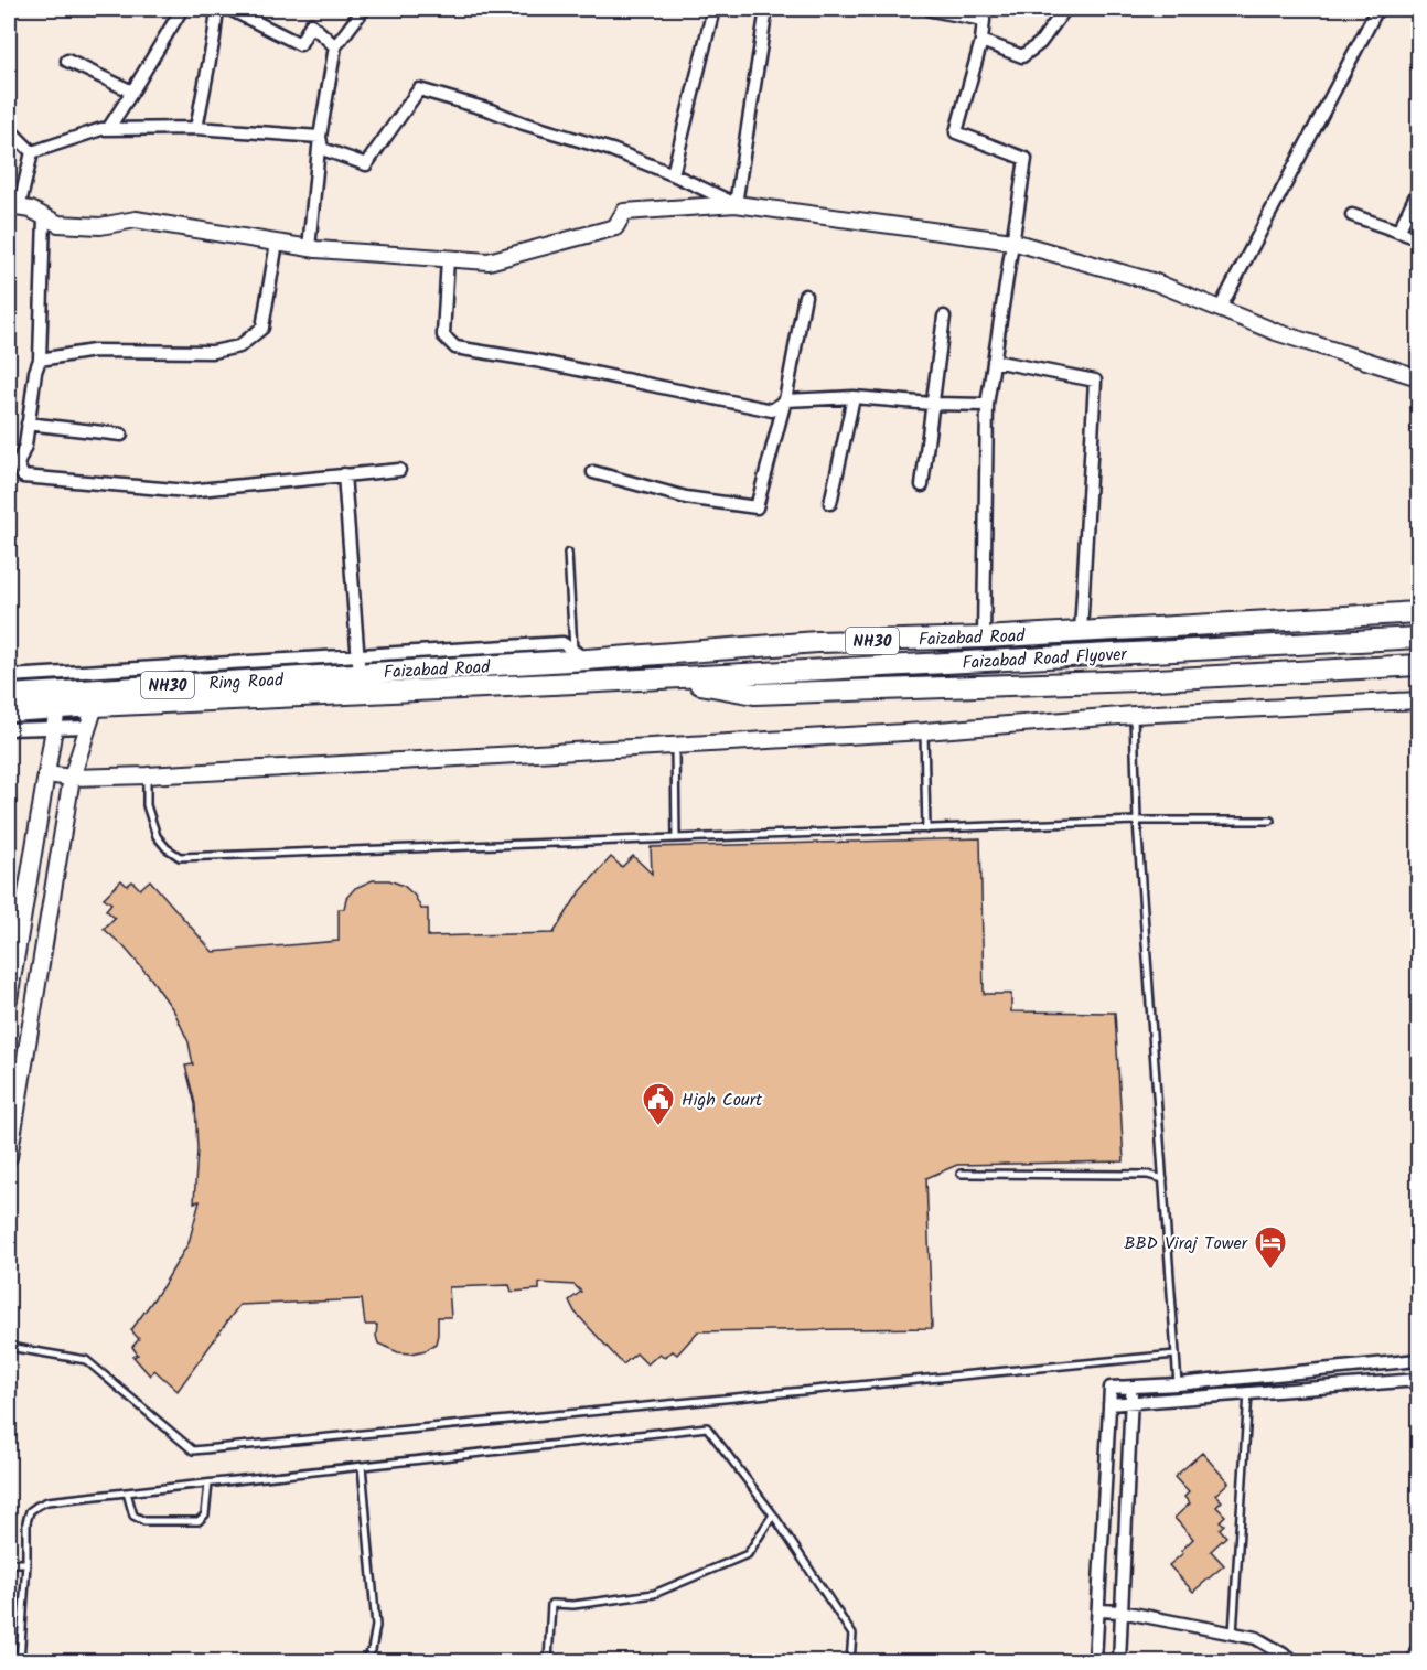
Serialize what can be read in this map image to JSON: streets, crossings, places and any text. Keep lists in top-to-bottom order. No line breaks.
{"streets":{"highway":["Faizabad Road","NH30","Faizabad Road Flyover","Ring Road"]},"crossings":[["Faizabad Road","NH30"],["Faizabad Road","Faizabad Road Flyover"],["Faizabad Road","Ring Road"],["NH30","Faizabad Road Flyover"]],"places":{"public building":["High Court"],"hotel":["BBD Viraj Tower"]}}
